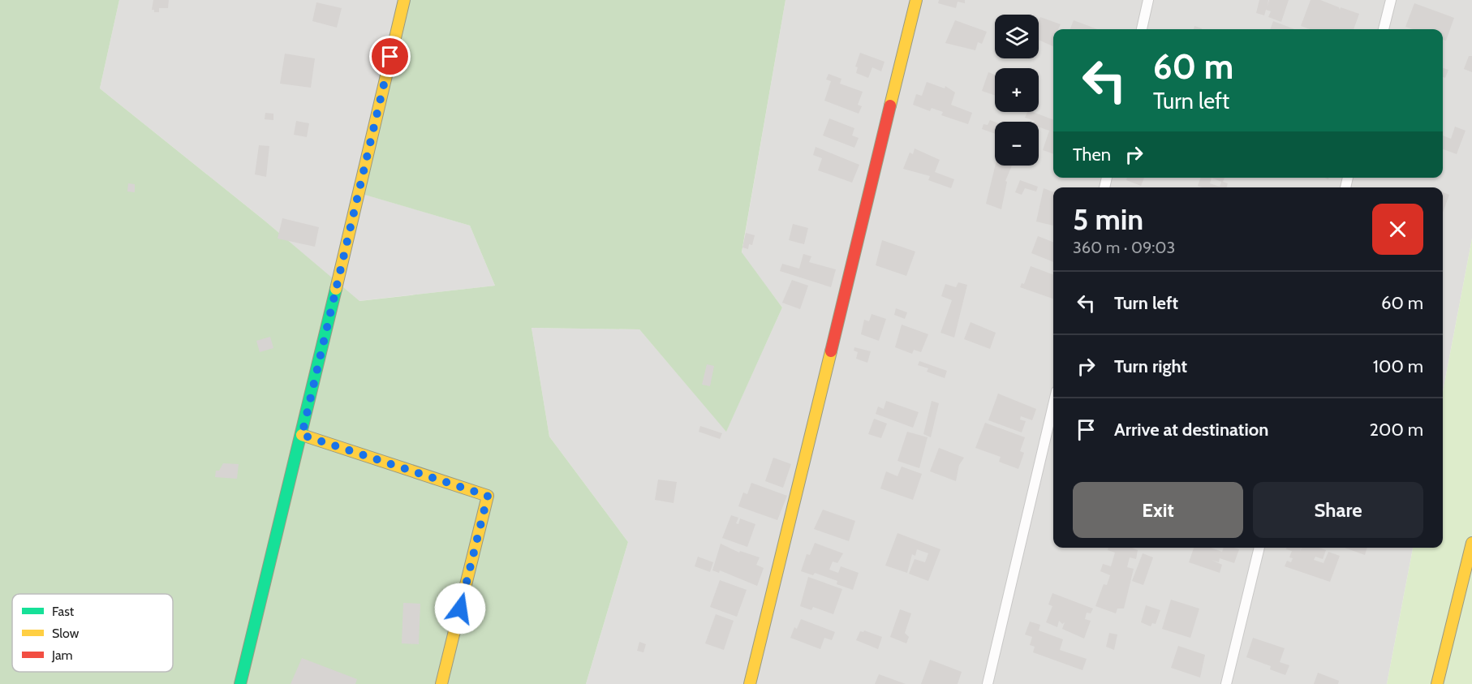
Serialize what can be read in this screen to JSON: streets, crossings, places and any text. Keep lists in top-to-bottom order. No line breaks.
{"legend":["Fast","Slow","Jam"],"page":{"map_buttons":["+","−"],"turn":["60 m","Turn left"],"then":"Then","heading":["5 min","360 m · 09:03"],"list":[{"name":"Turn left","value":"60 m"},{"name":"Turn right","value":"100 m"},{"name":"Arrive at destination","value":"200 m"}],"buttons":["Exit","Share"]}}
